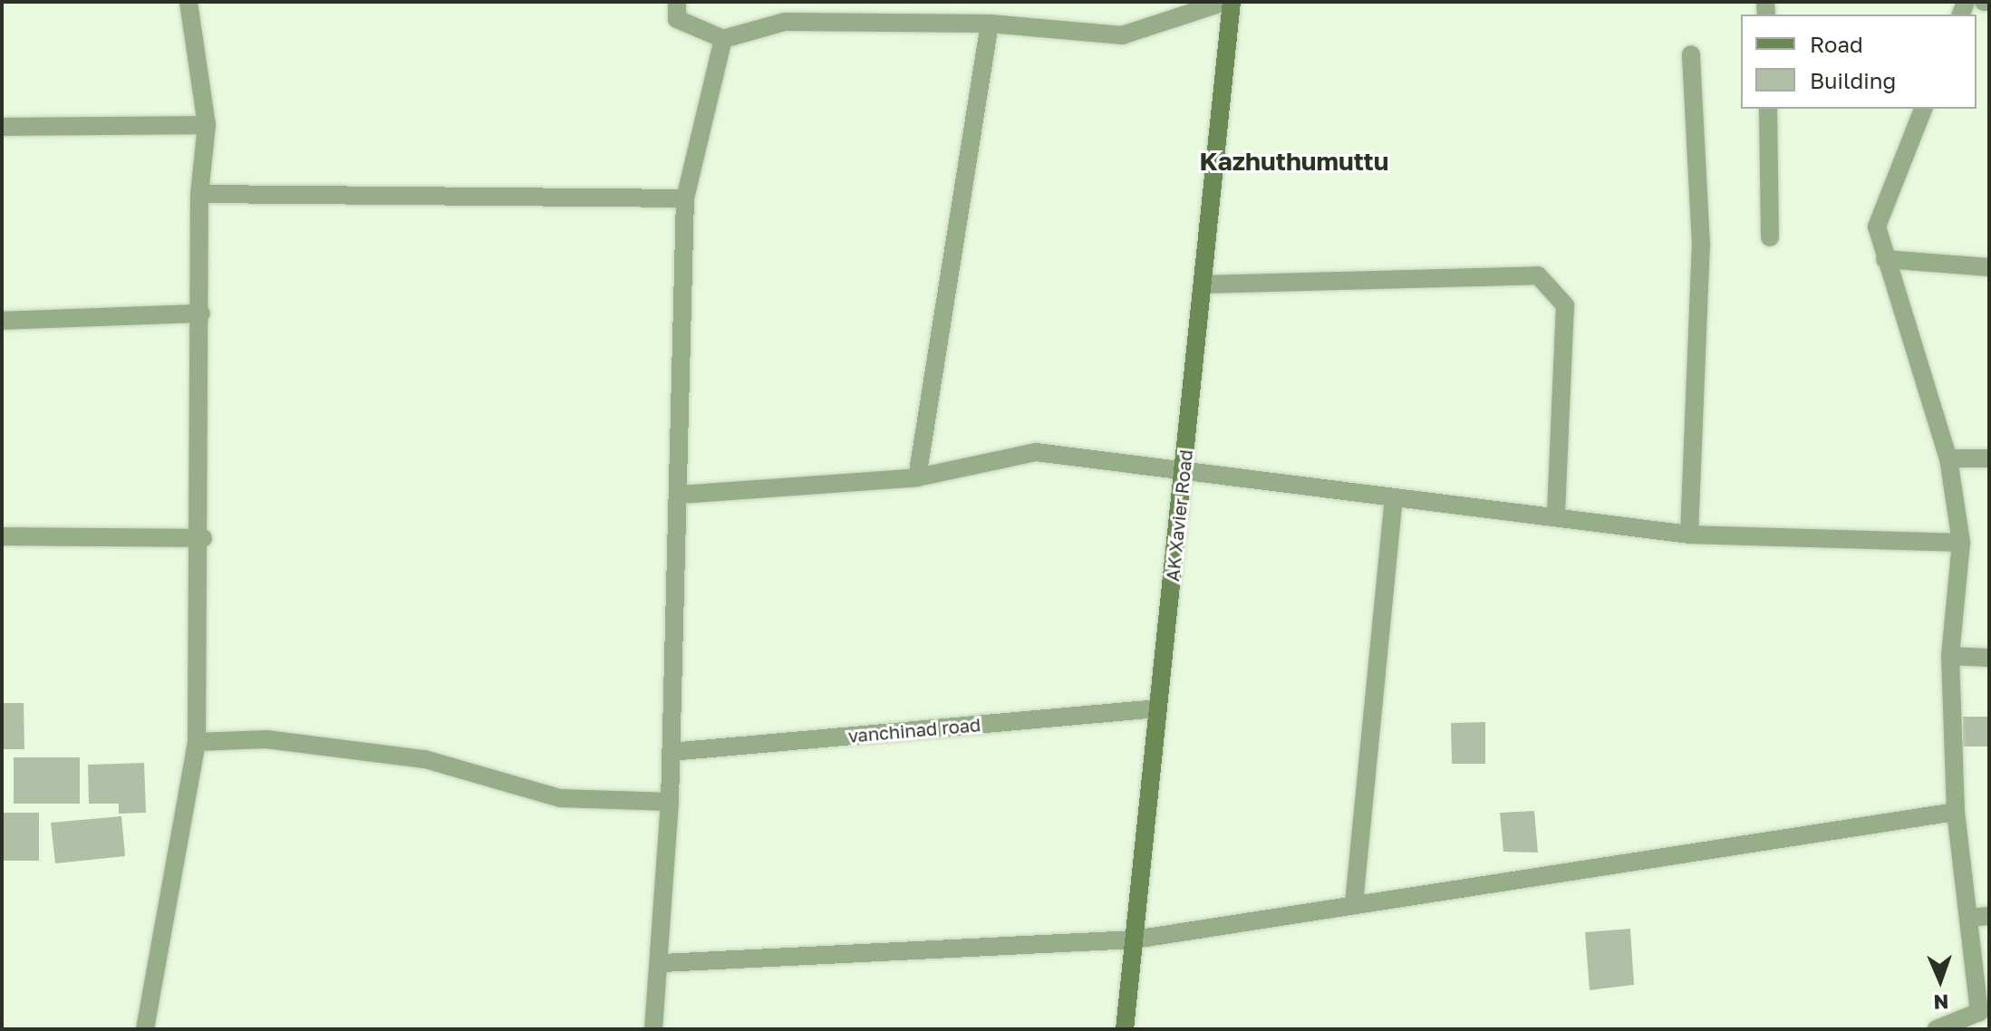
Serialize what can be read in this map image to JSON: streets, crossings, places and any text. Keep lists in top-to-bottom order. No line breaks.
{"streets":{"main road":["AK Xavier Road"],"street":["vanchinad road"]},"crossings":[["AK Xavier Road","vanchinad road"]],"districts":["Kazhuthumuttu"],"legend":["Road","Building"],"north":"bottom"}
